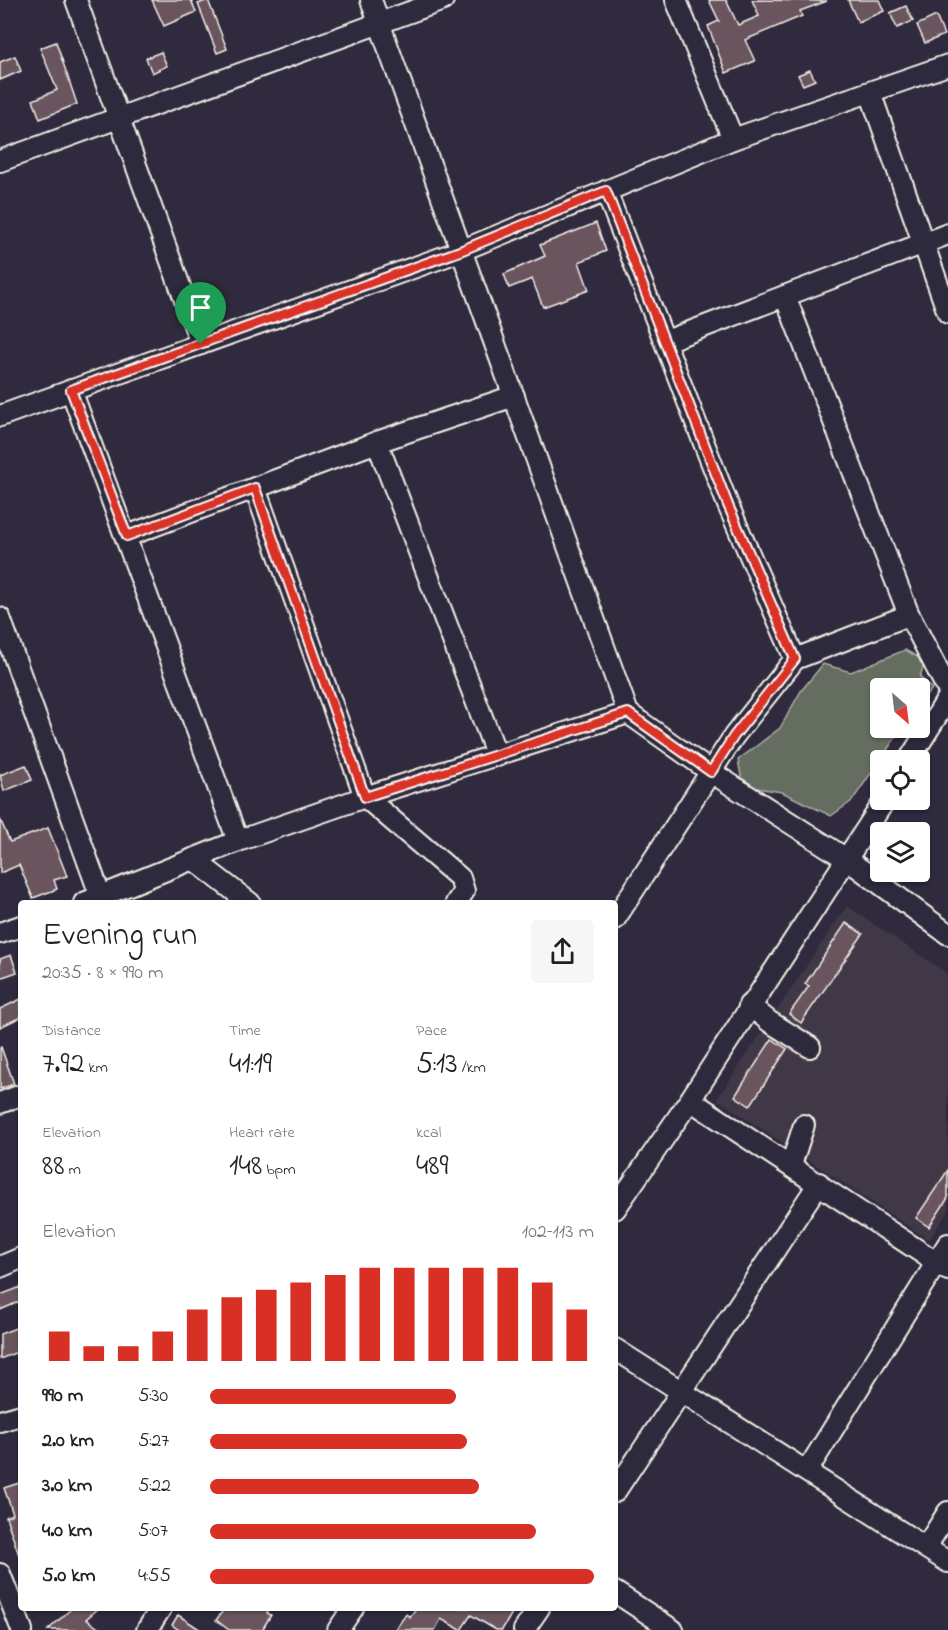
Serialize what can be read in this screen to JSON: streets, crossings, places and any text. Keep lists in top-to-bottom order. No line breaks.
{"north":"bottom right","page":{"heading":["Evening run","20:35 · 8 × 990 m"],"stats":[["Distance","7.92 km"],["Time","41:19"],["Pace","5:13 /km"],["Elevation","88 m"],["Heart rate","148 bpm"],["kcal","489"]],"chart":["Elevation","102–113 m"],"list":[{"name":"990 m","note":"5:30"},{"name":"2.0 km","note":"5:27"},{"name":"3.0 km","note":"5:22"},{"name":"4.0 km","note":"5:07"},{"name":"5.0 km","note":"4:55"}]}}
